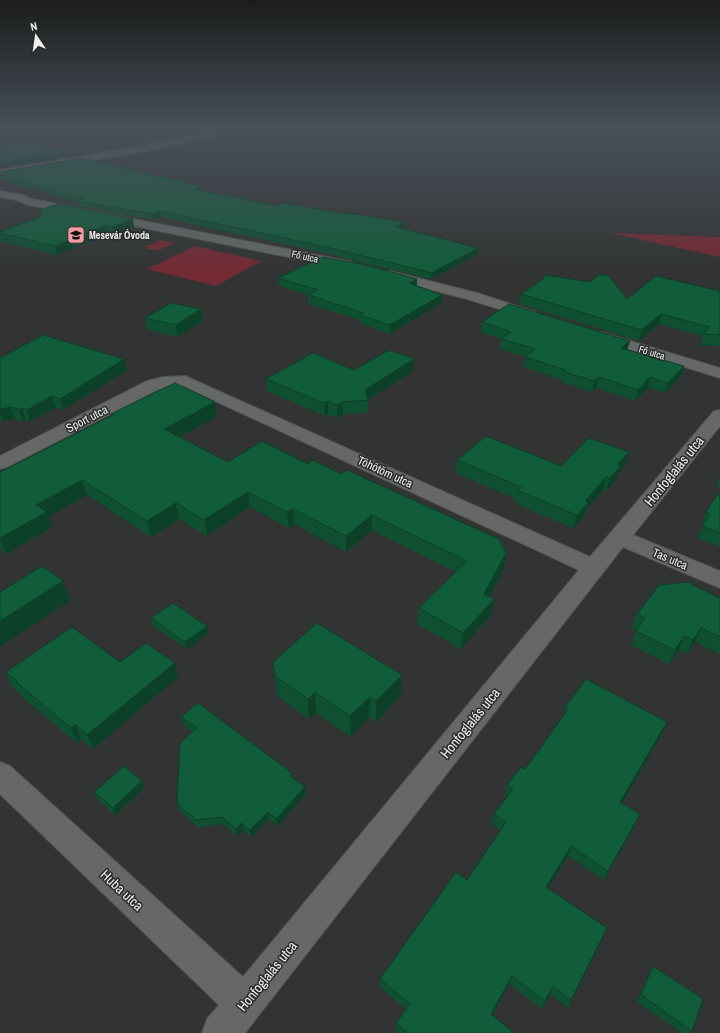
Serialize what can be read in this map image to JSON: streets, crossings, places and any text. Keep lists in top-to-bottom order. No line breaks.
{"streets":{"street":["Fő utca","Sport utca","Honfoglalás utca","Töhötöm utca","Tas utca","Huba utca"]},"crossings":[["Sport utca","Töhötöm utca"],["Honfoglalás utca","Töhötöm utca"],["Honfoglalás utca","Tas utca"],["Honfoglalás utca","Huba utca"]],"places":{"school or university":["Mesevár Óvoda"]},"north":"top"}
